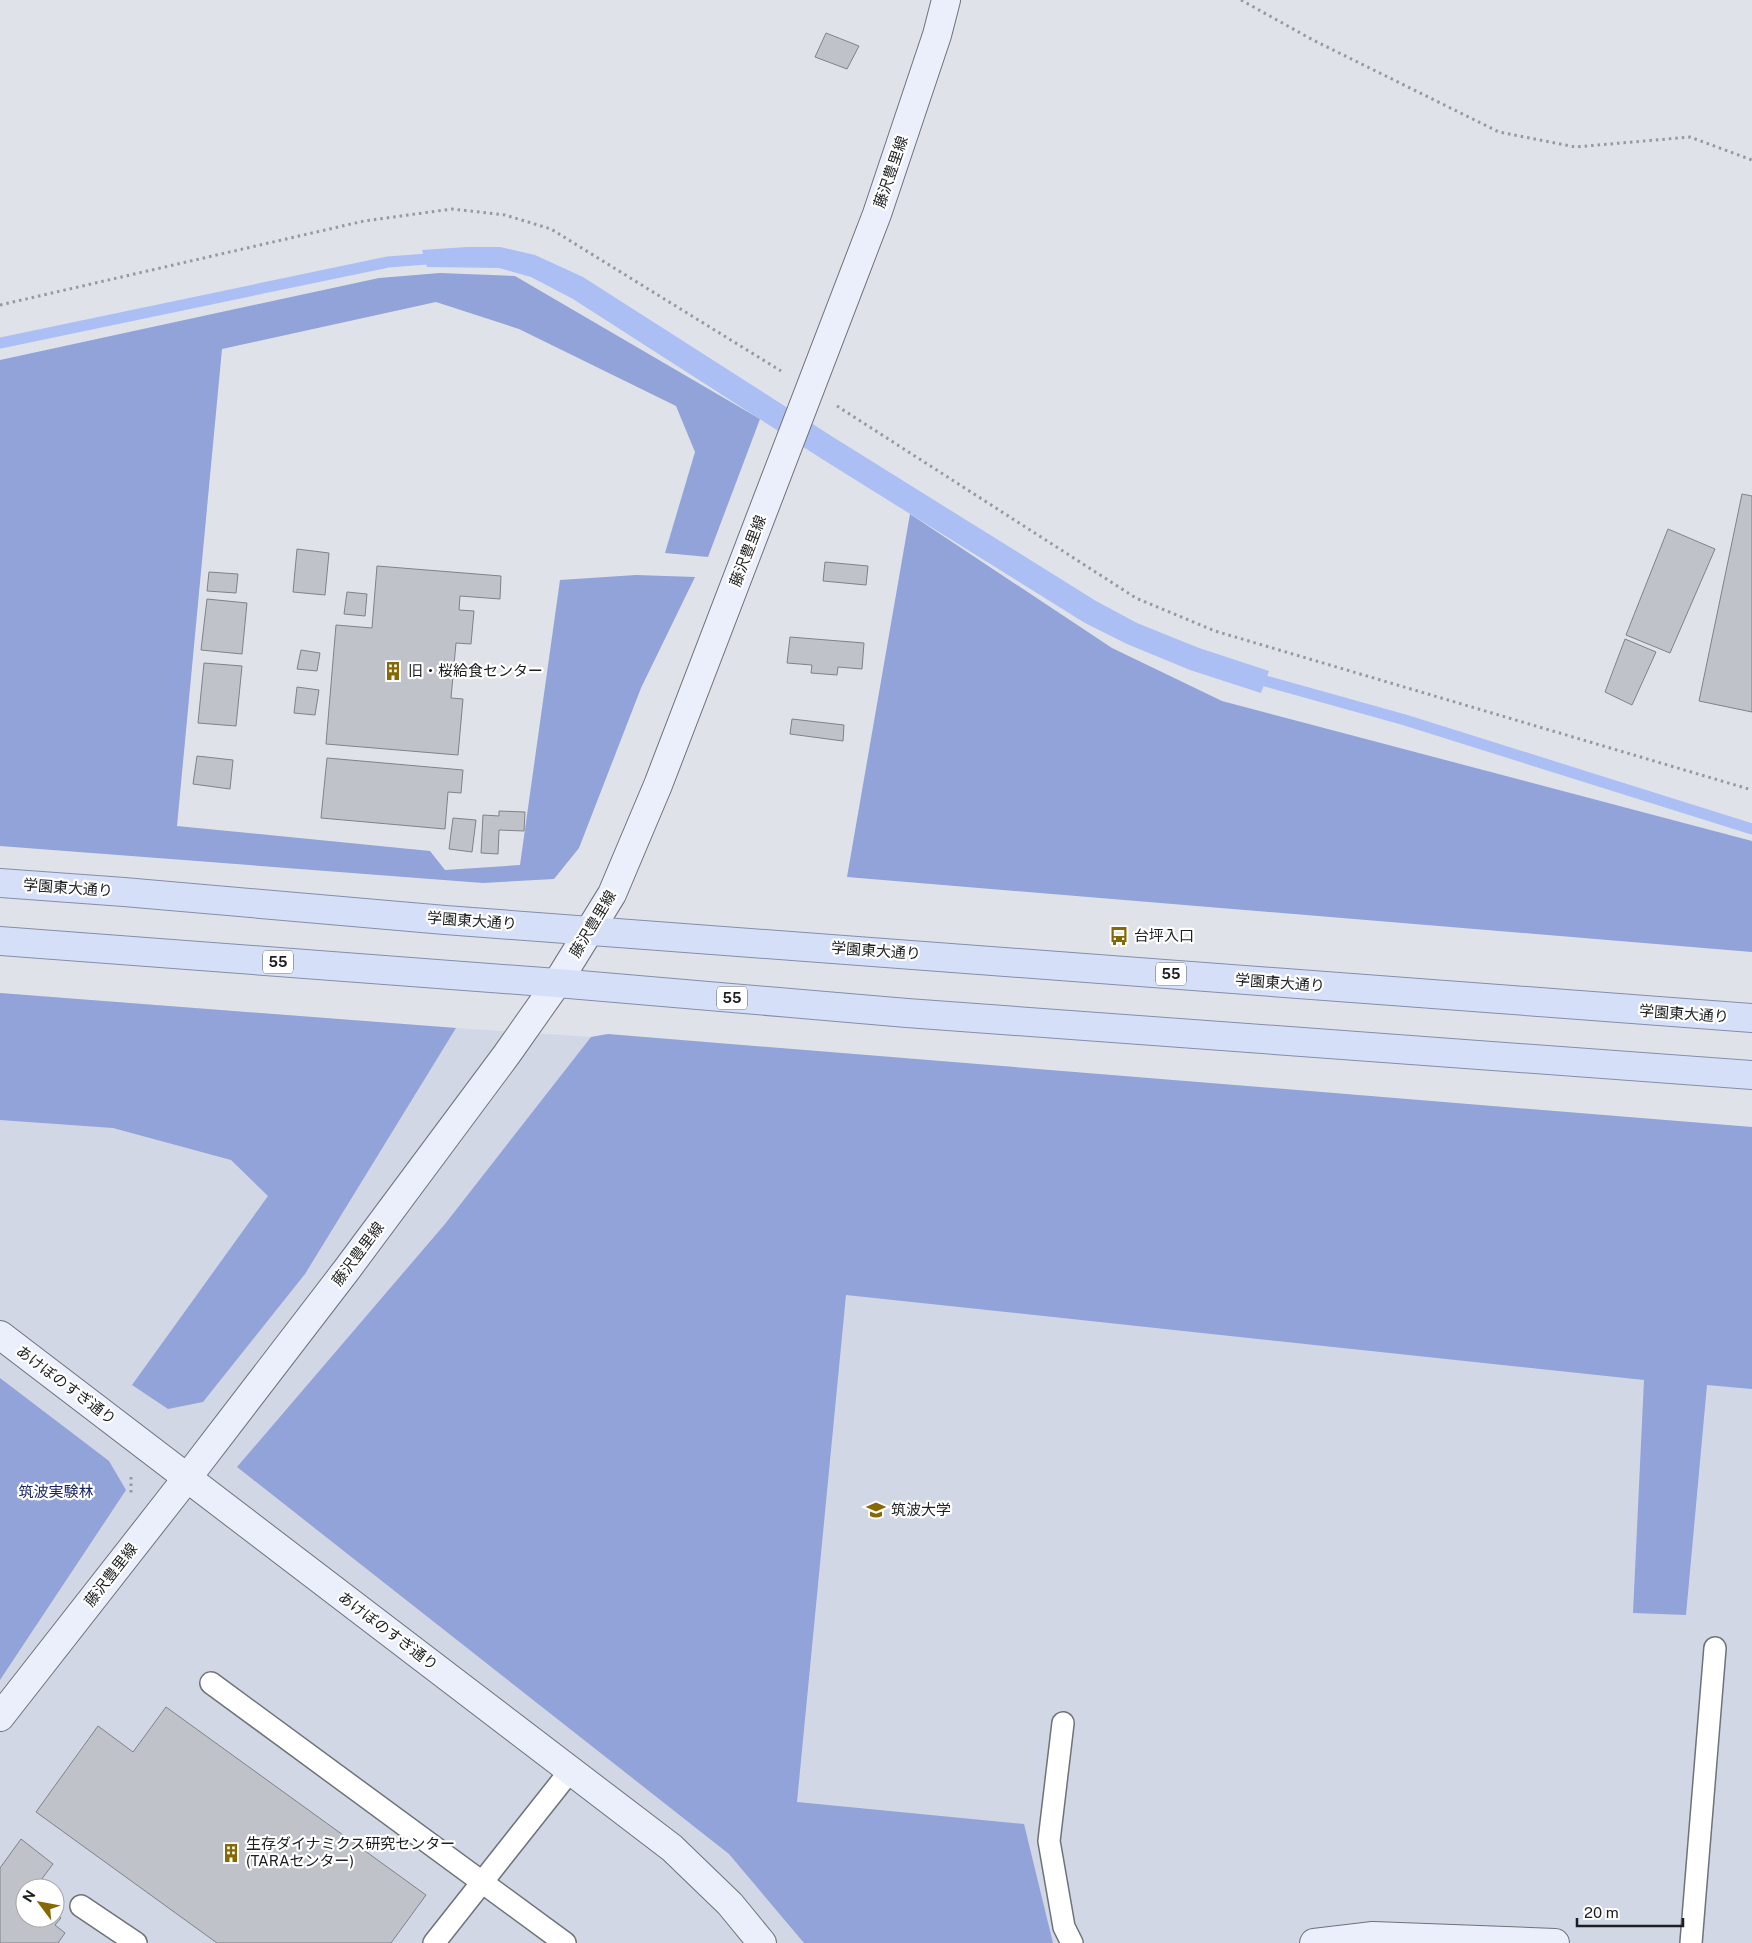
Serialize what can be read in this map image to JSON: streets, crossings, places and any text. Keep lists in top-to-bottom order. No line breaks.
{"streets":{"main road":["藤沢豊里線","学園東大通り","55","あけぼのすぎ通り"]},"crossings":[["藤沢豊里線","学園東大通り"],["藤沢豊里線","55"],["藤沢豊里線","あけぼのすぎ通り"]],"parks":["筑波実験林"],"places":{"building":["旧・桜給食センター","生存ダイナミクス研究センター (TARAセンター)"],"bus stop":["台坪入口"],"school or university":["筑波大学"]},"scale_bar":"20 m","north":"top left"}
